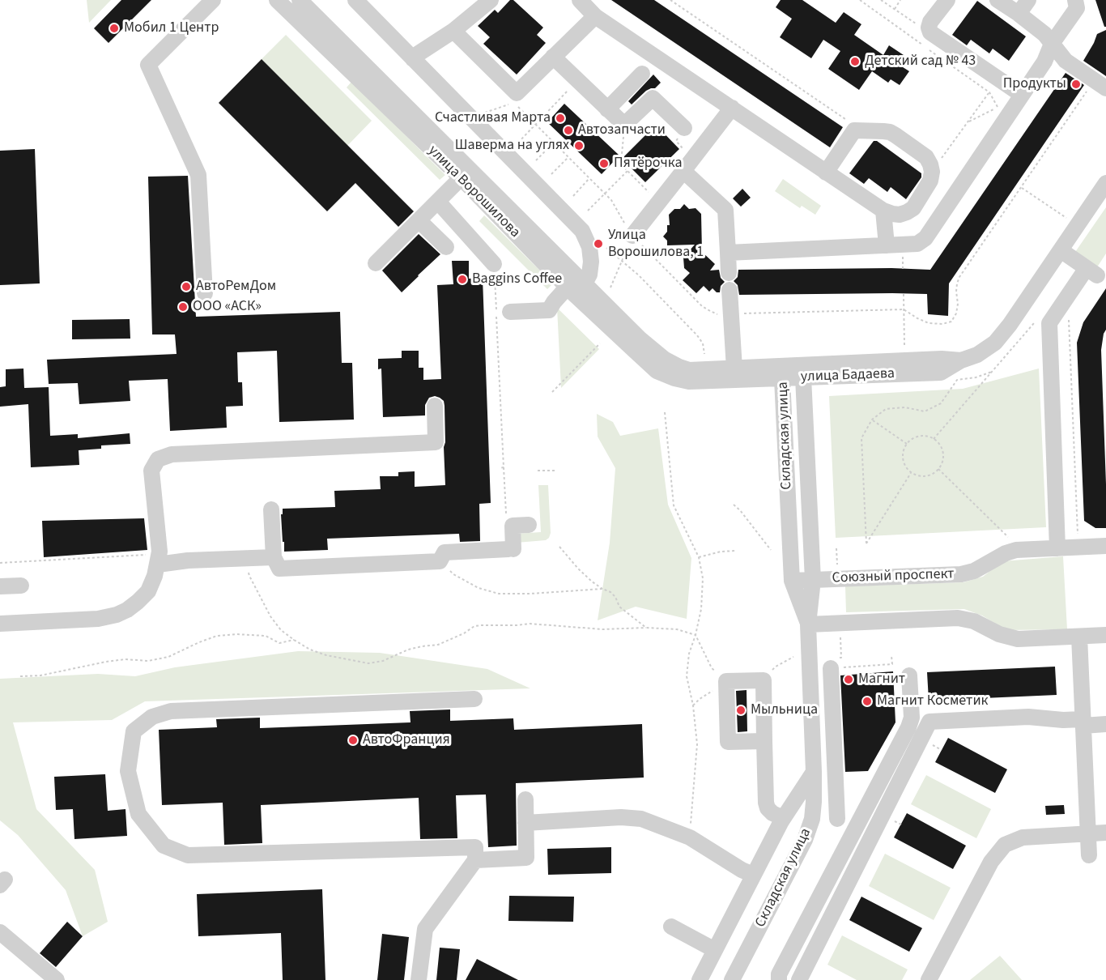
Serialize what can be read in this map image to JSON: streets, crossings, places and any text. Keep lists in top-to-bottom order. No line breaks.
{"streets":{"street":["улица Ворошилова","улица Бадаева","Складская улица","Союзный проспект"]},"crossings":[["улица Ворошилова","улица Бадаева"],["улица Бадаева","Складская улица"],["Складская улица","Союзный проспект"]],"places":["Мобил 1 Центр","Детский сад № 43","Продукты","Счастливая Марта","Автозапчасти","Шаверма на углях","Пятёрочка","Улица Ворошилова, 1","Baggins Coffee","АвтоРемДом","ООО «АСК»","Магнит","Магнит Косметик","Мыльница","АвтоФранция"]}
